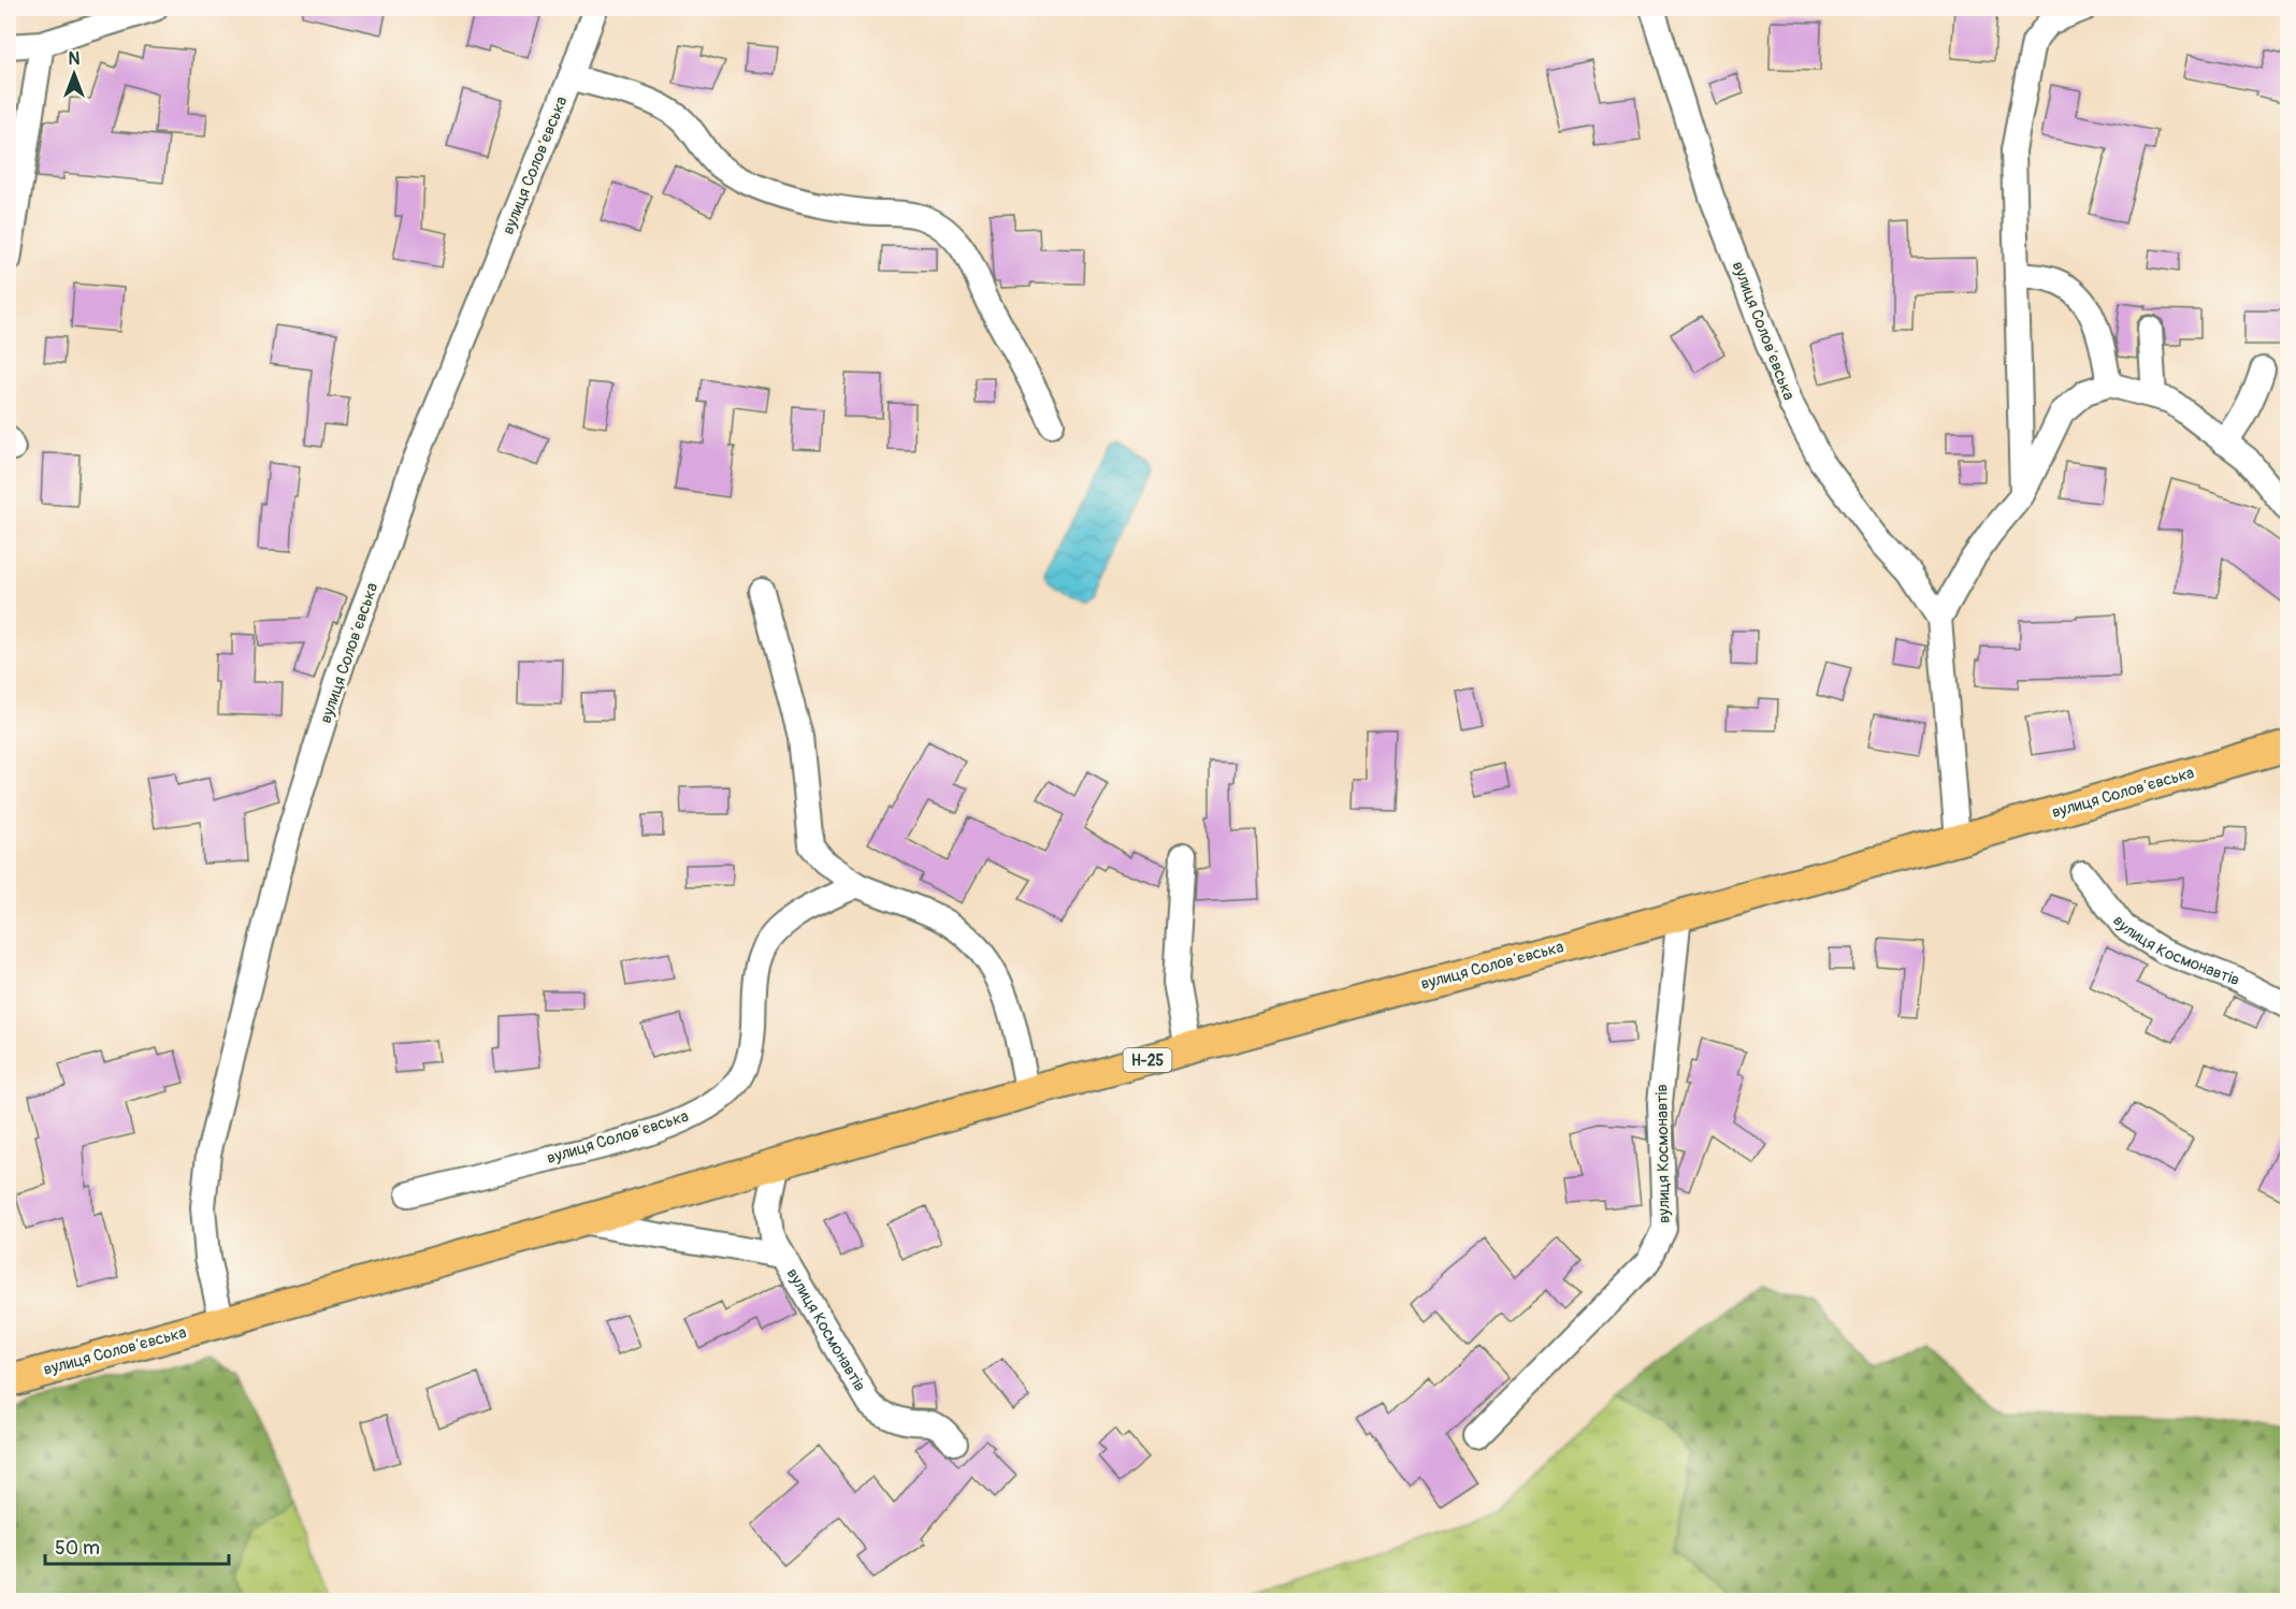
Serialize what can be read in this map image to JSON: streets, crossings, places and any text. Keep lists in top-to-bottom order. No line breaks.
{"streets":{"main road":["вулиця Соловʼєвська","Н-25"],"street":["вулиця Космонавтів"]},"crossings":[["вулиця Соловʼєвська","вулиця Космонавтів"]],"scale_bar":"50 m","north":"top"}
